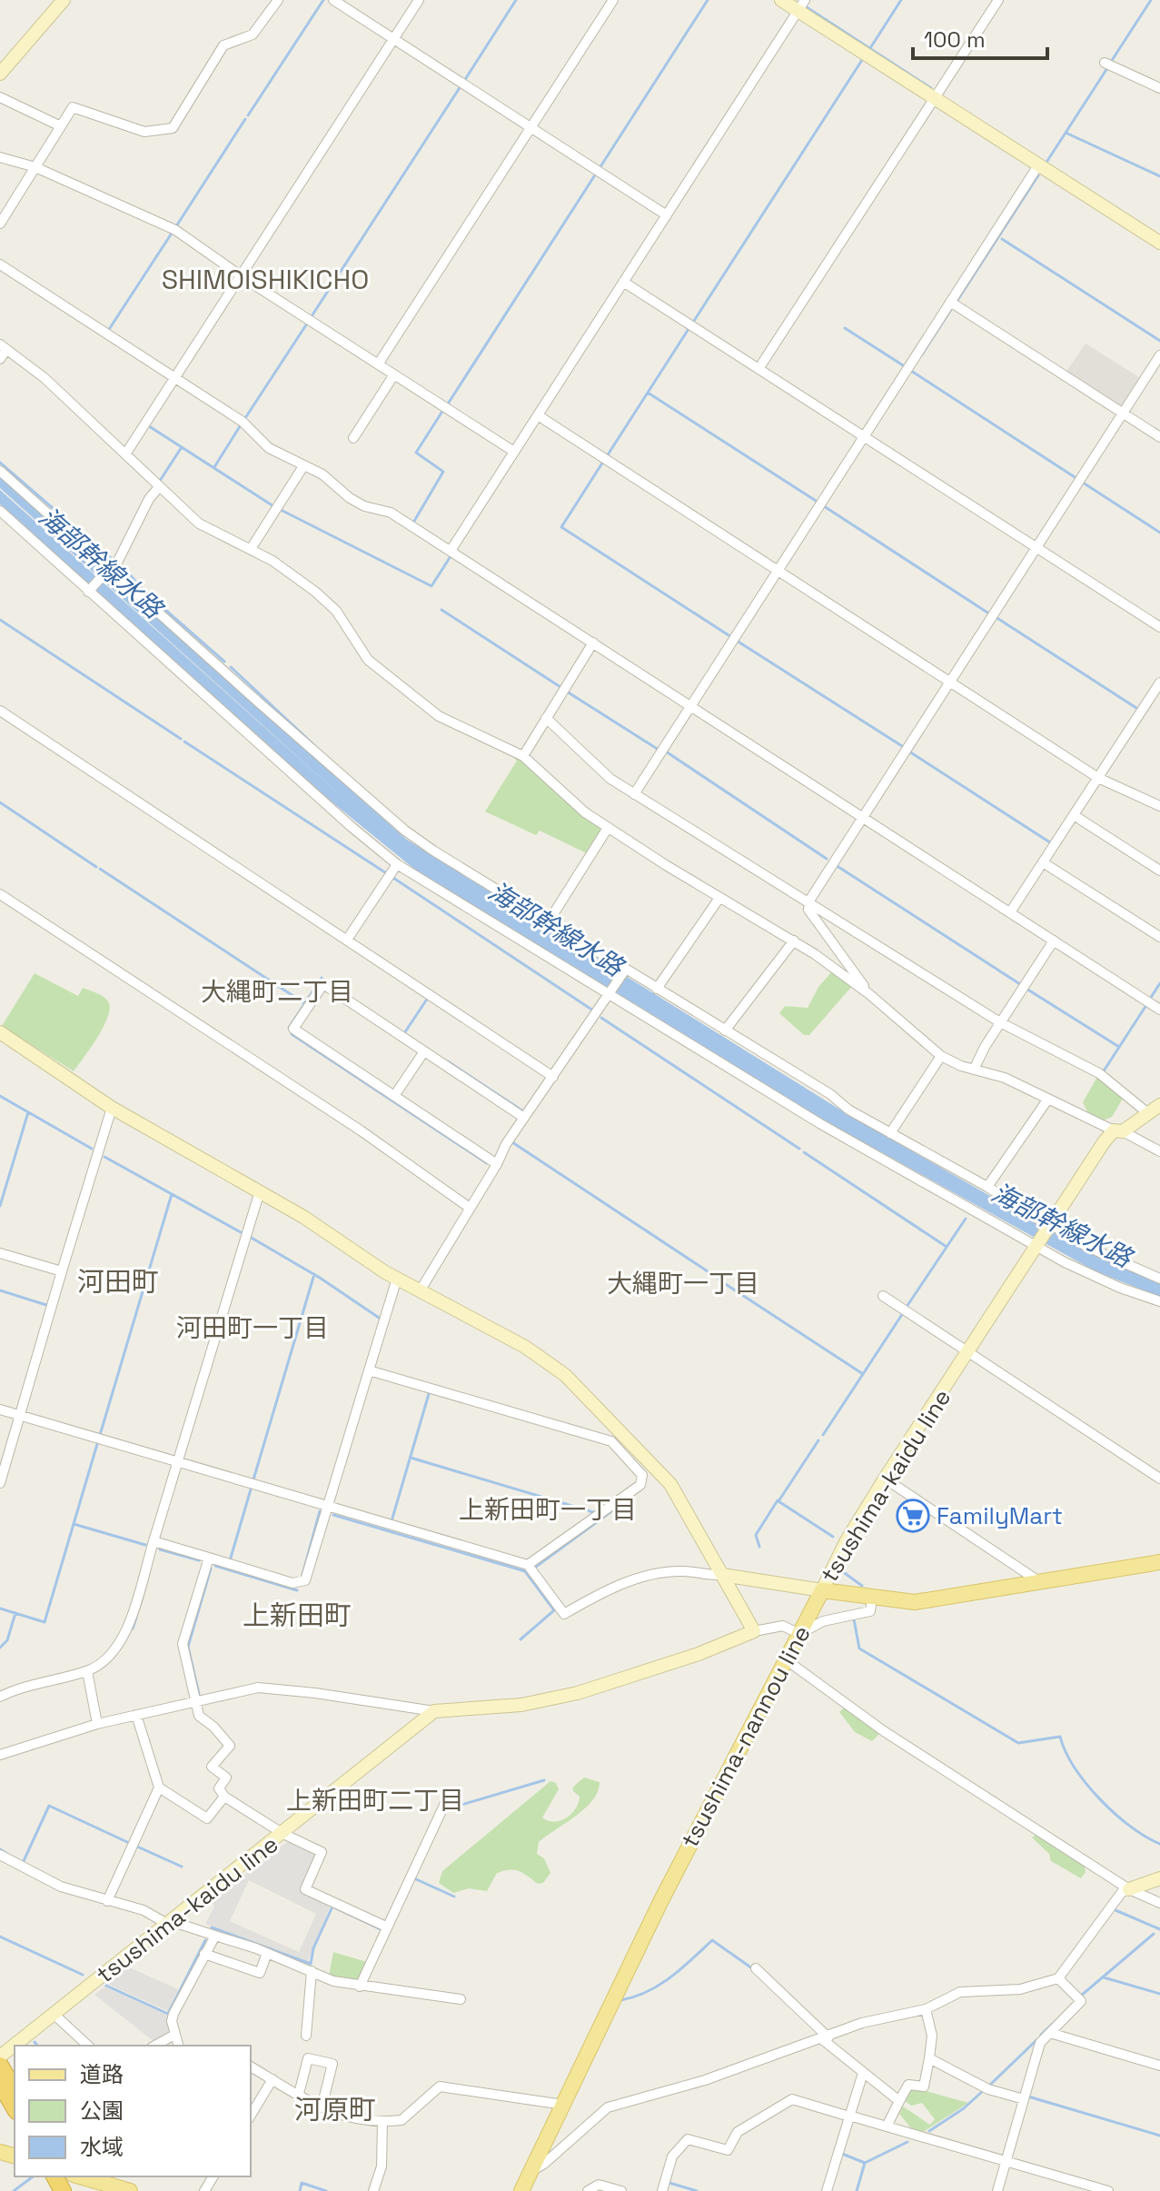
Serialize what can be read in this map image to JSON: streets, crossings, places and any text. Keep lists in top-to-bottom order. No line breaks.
{"streets":{"main road":["tsushima-kaidu line","tsushima-nannou line"]},"crossings":[["tsushima-kaidu line","tsushima-nannou line"]],"districts":["SHIMOISHIKICHO","大縄町二丁目","河田町","大縄町一丁目","河田町一丁目","上新田町一丁目","上新田町","上新田町二丁目","河原町"],"water":["海部幹線水路"],"places":{"supermarket":["FamilyMart"]},"legend":["道路","公園","水域"],"scale_bar":"100 m"}
